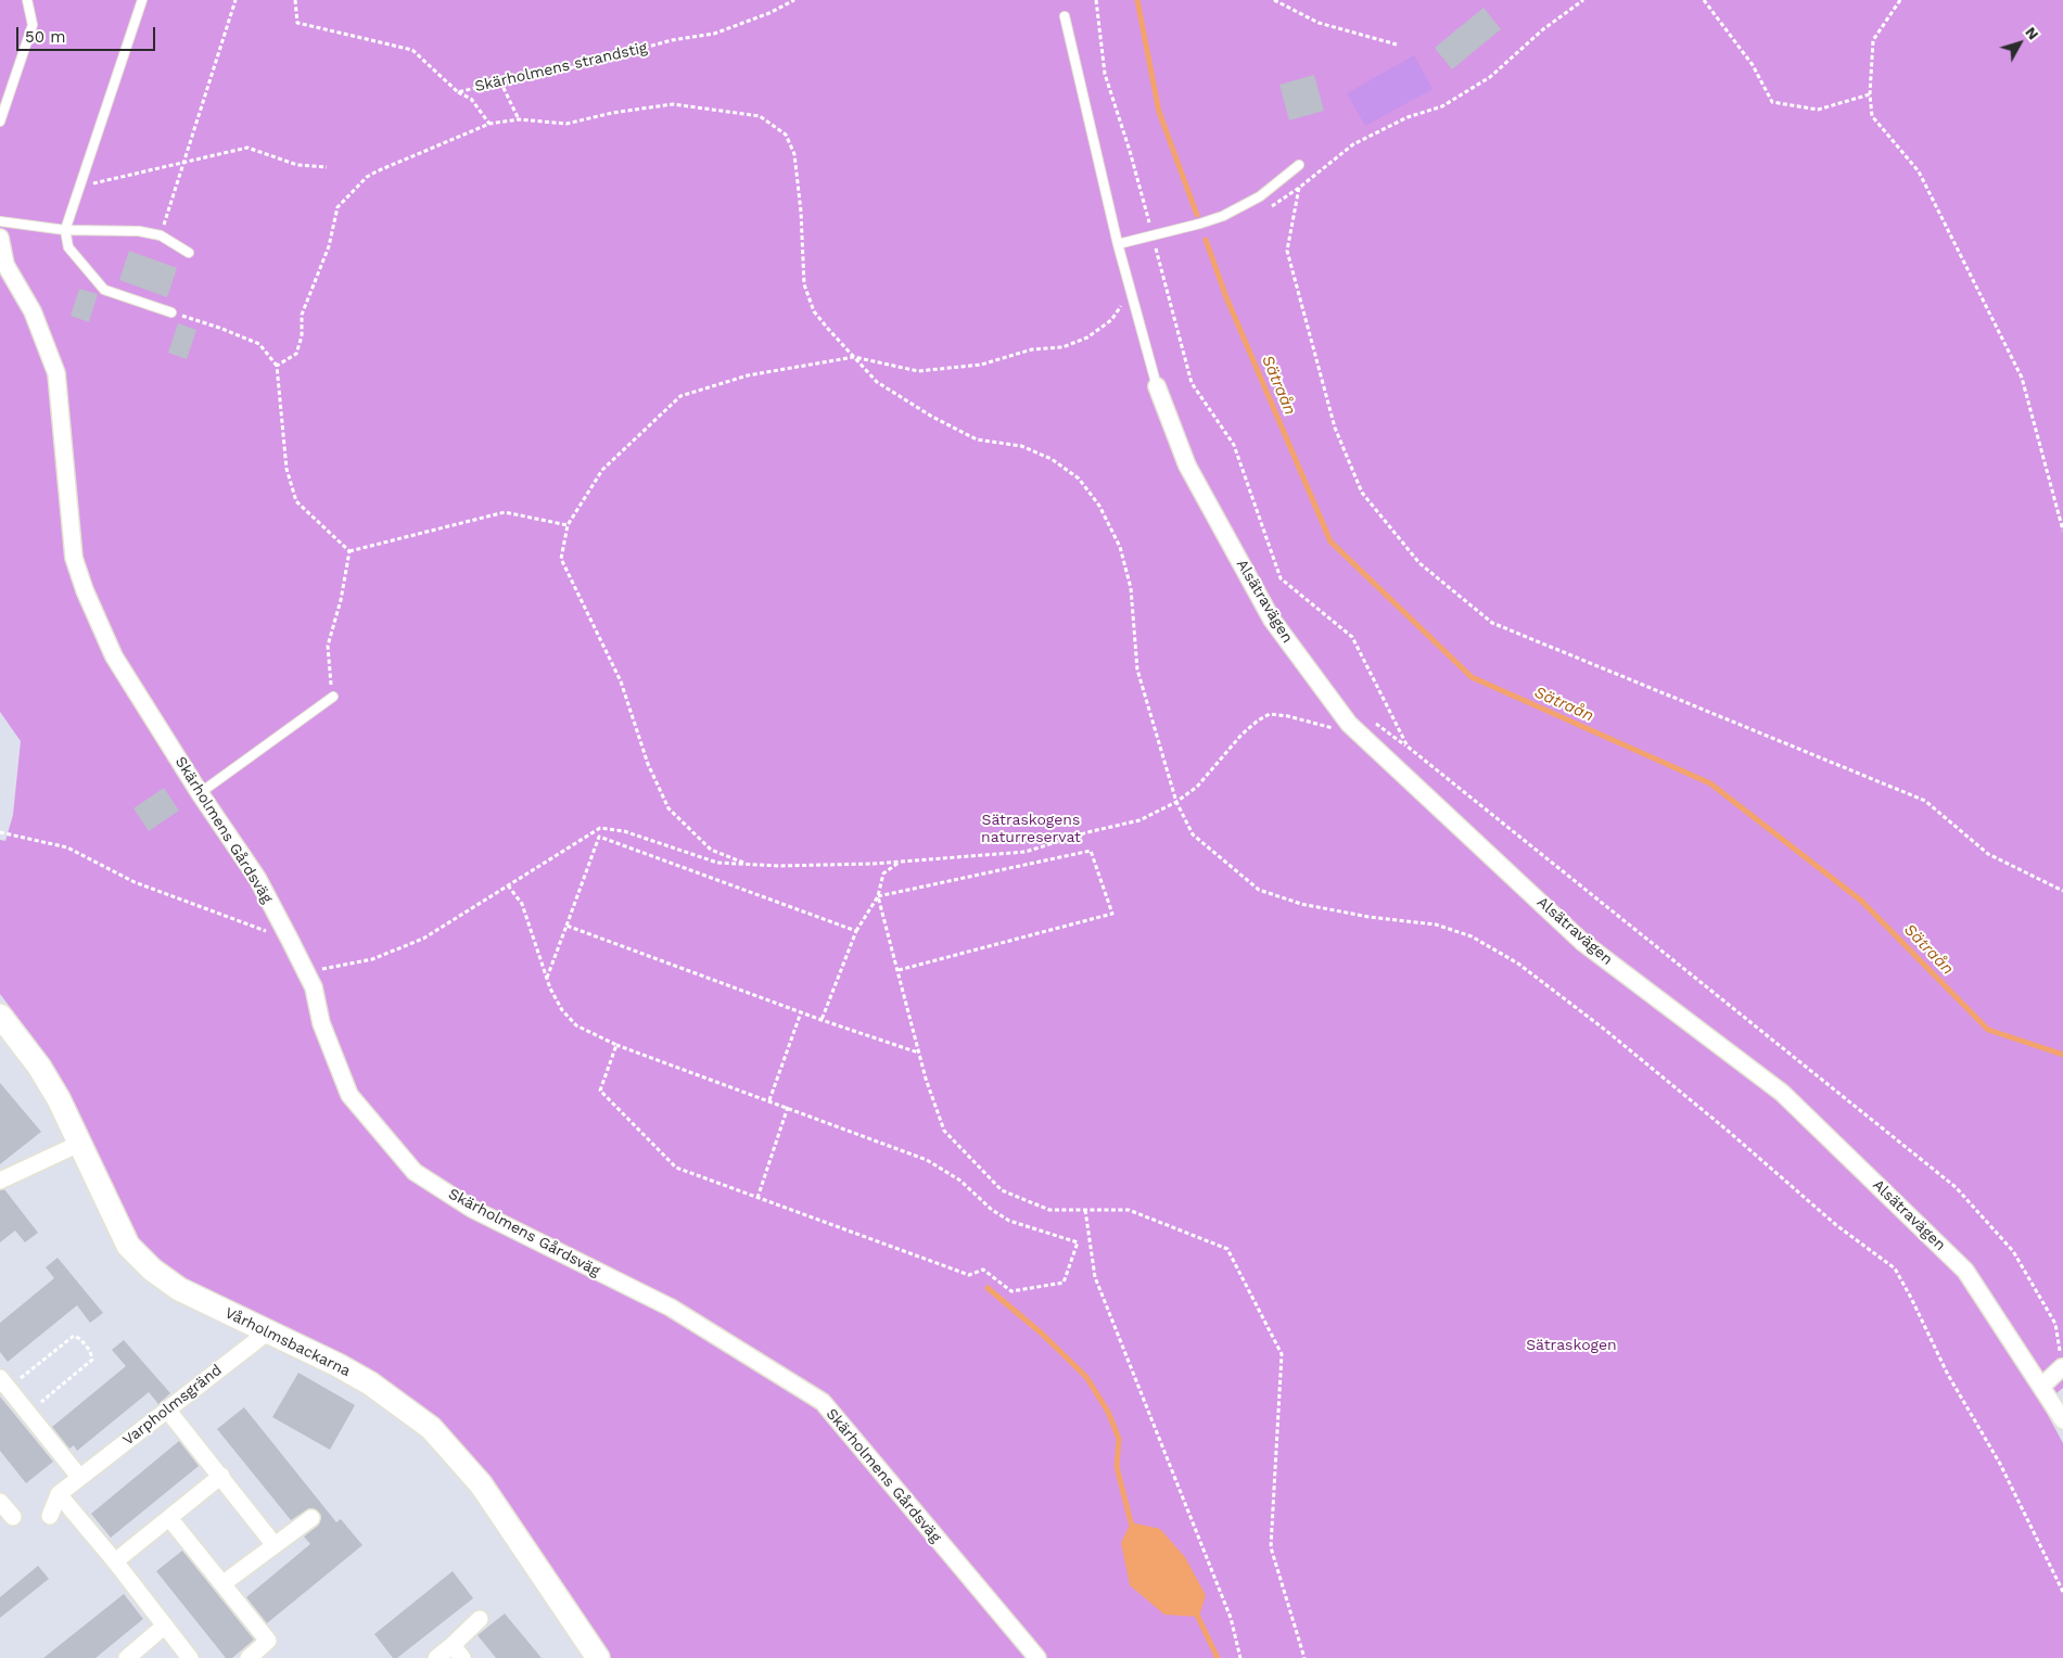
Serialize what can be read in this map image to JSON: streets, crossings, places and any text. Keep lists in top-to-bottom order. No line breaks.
{"streets":{"street":["Alsätravägen","Skärholmens Gårdsväg","Vårholmsbackarna","Varpholmsgränd"],"path":["Skärholmens strandstig"]},"crossings":[["Vårholmsbackarna","Varpholmsgränd"]],"water":["Sätraån"],"parks":["Sätraskogens naturreservat","Sätraskogen"],"scale_bar":"50 m","north":"top right"}
